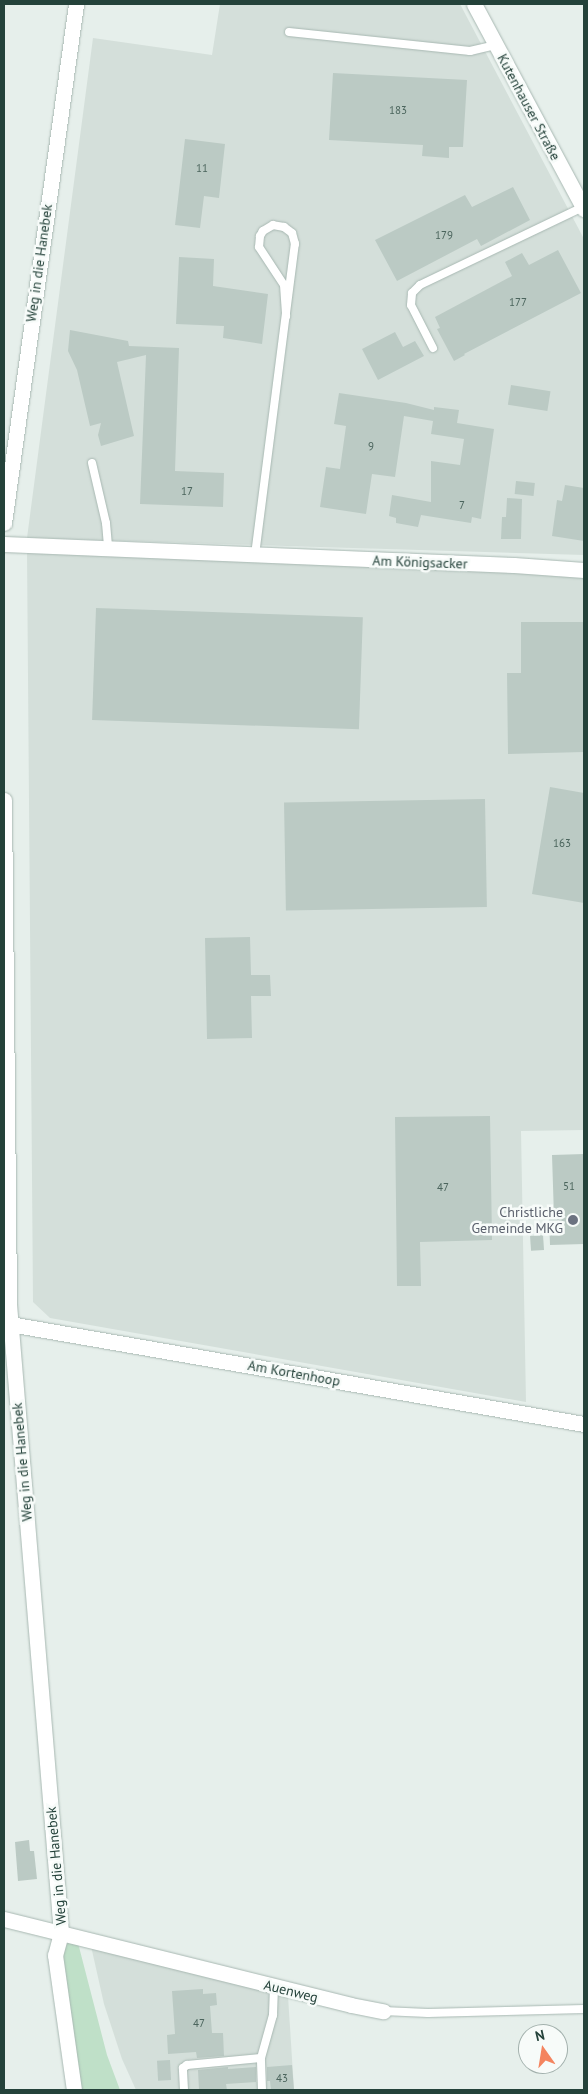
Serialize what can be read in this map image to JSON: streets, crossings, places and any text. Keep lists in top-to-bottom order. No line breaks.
{"streets":{"street":["Kutenhauser Straße","Weg in die Hanebek","Am Königsacker","Am Kortenhoop","Auenweg"]},"crossings":[["Weg in die Hanebek","Am Kortenhoop"],["Weg in die Hanebek","Auenweg"]],"places":["Christliche Gemeinde MKG"],"house_numbers":["183","11","179","177","9","17","7","163","51","47","47","43"],"north":"top"}
